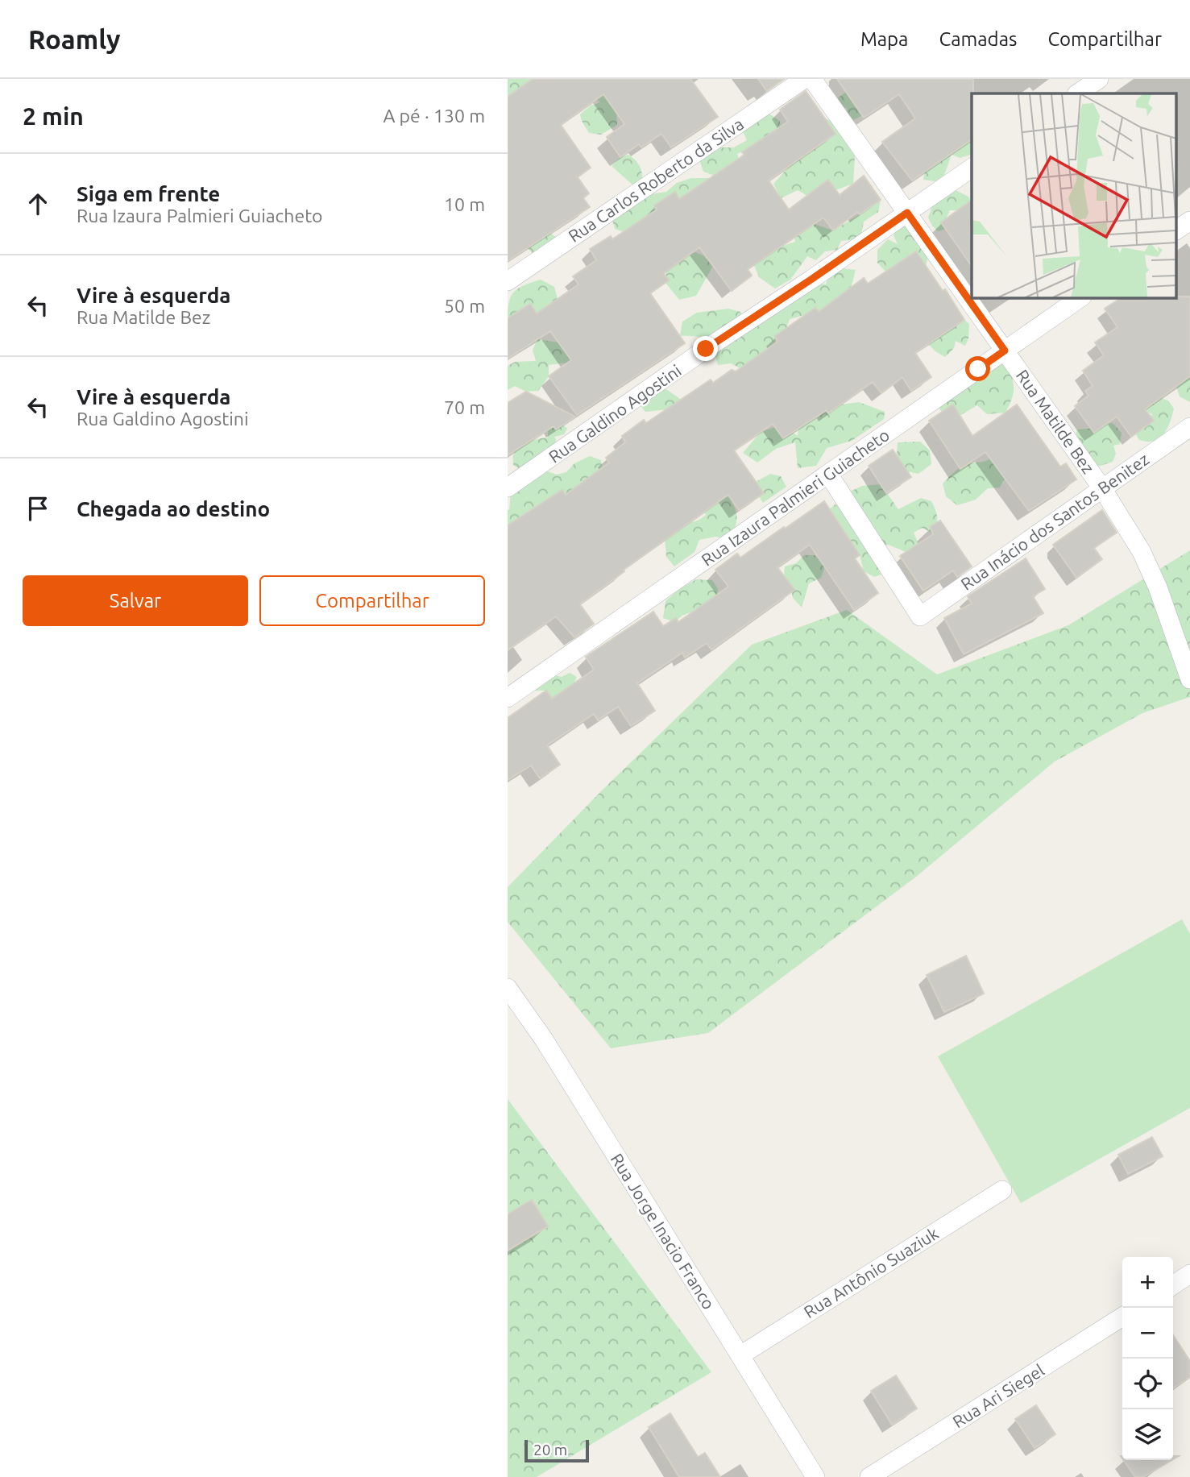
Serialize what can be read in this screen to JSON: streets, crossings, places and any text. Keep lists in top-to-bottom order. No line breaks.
{"streets":{"street":["Rua Carlos Roberto da Silva","Rua Galdino Agostini","Rua Matilde Bez","Rua Izaura Palmieri Guiacheto","Rua Inácio dos Santos Benitez","Rua Jorge Inacio Franco","Rua Antônio Suaziuk","Rua Ari Siegel"]},"crossings":[["Rua Galdino Agostini","Rua Matilde Bez"],["Rua Matilde Bez","Rua Izaura Palmieri Guiacheto"],["Rua Matilde Bez","Rua Inácio dos Santos Benitez"],["Rua Izaura Palmieri Guiacheto","Rua Inácio dos Santos Benitez"],["Rua Jorge Inacio Franco","Rua Antônio Suaziuk"]],"scale_bar":"20 m","page":{"header":"Roamly","nav":["Mapa","Camadas","Compartilhar"],"heading":["2 min","A pé · 130 m"],"list":[["Siga em frente","Rua Izaura Palmieri Guiacheto","10 m"],["Vire à esquerda","Rua Matilde Bez","50 m"],["Vire à esquerda","Rua Galdino Agostini","70 m"],"Chegada ao destino"],"buttons":["Salvar","Compartilhar"],"map_buttons":["+","−"],"scale":"20 m"}}
